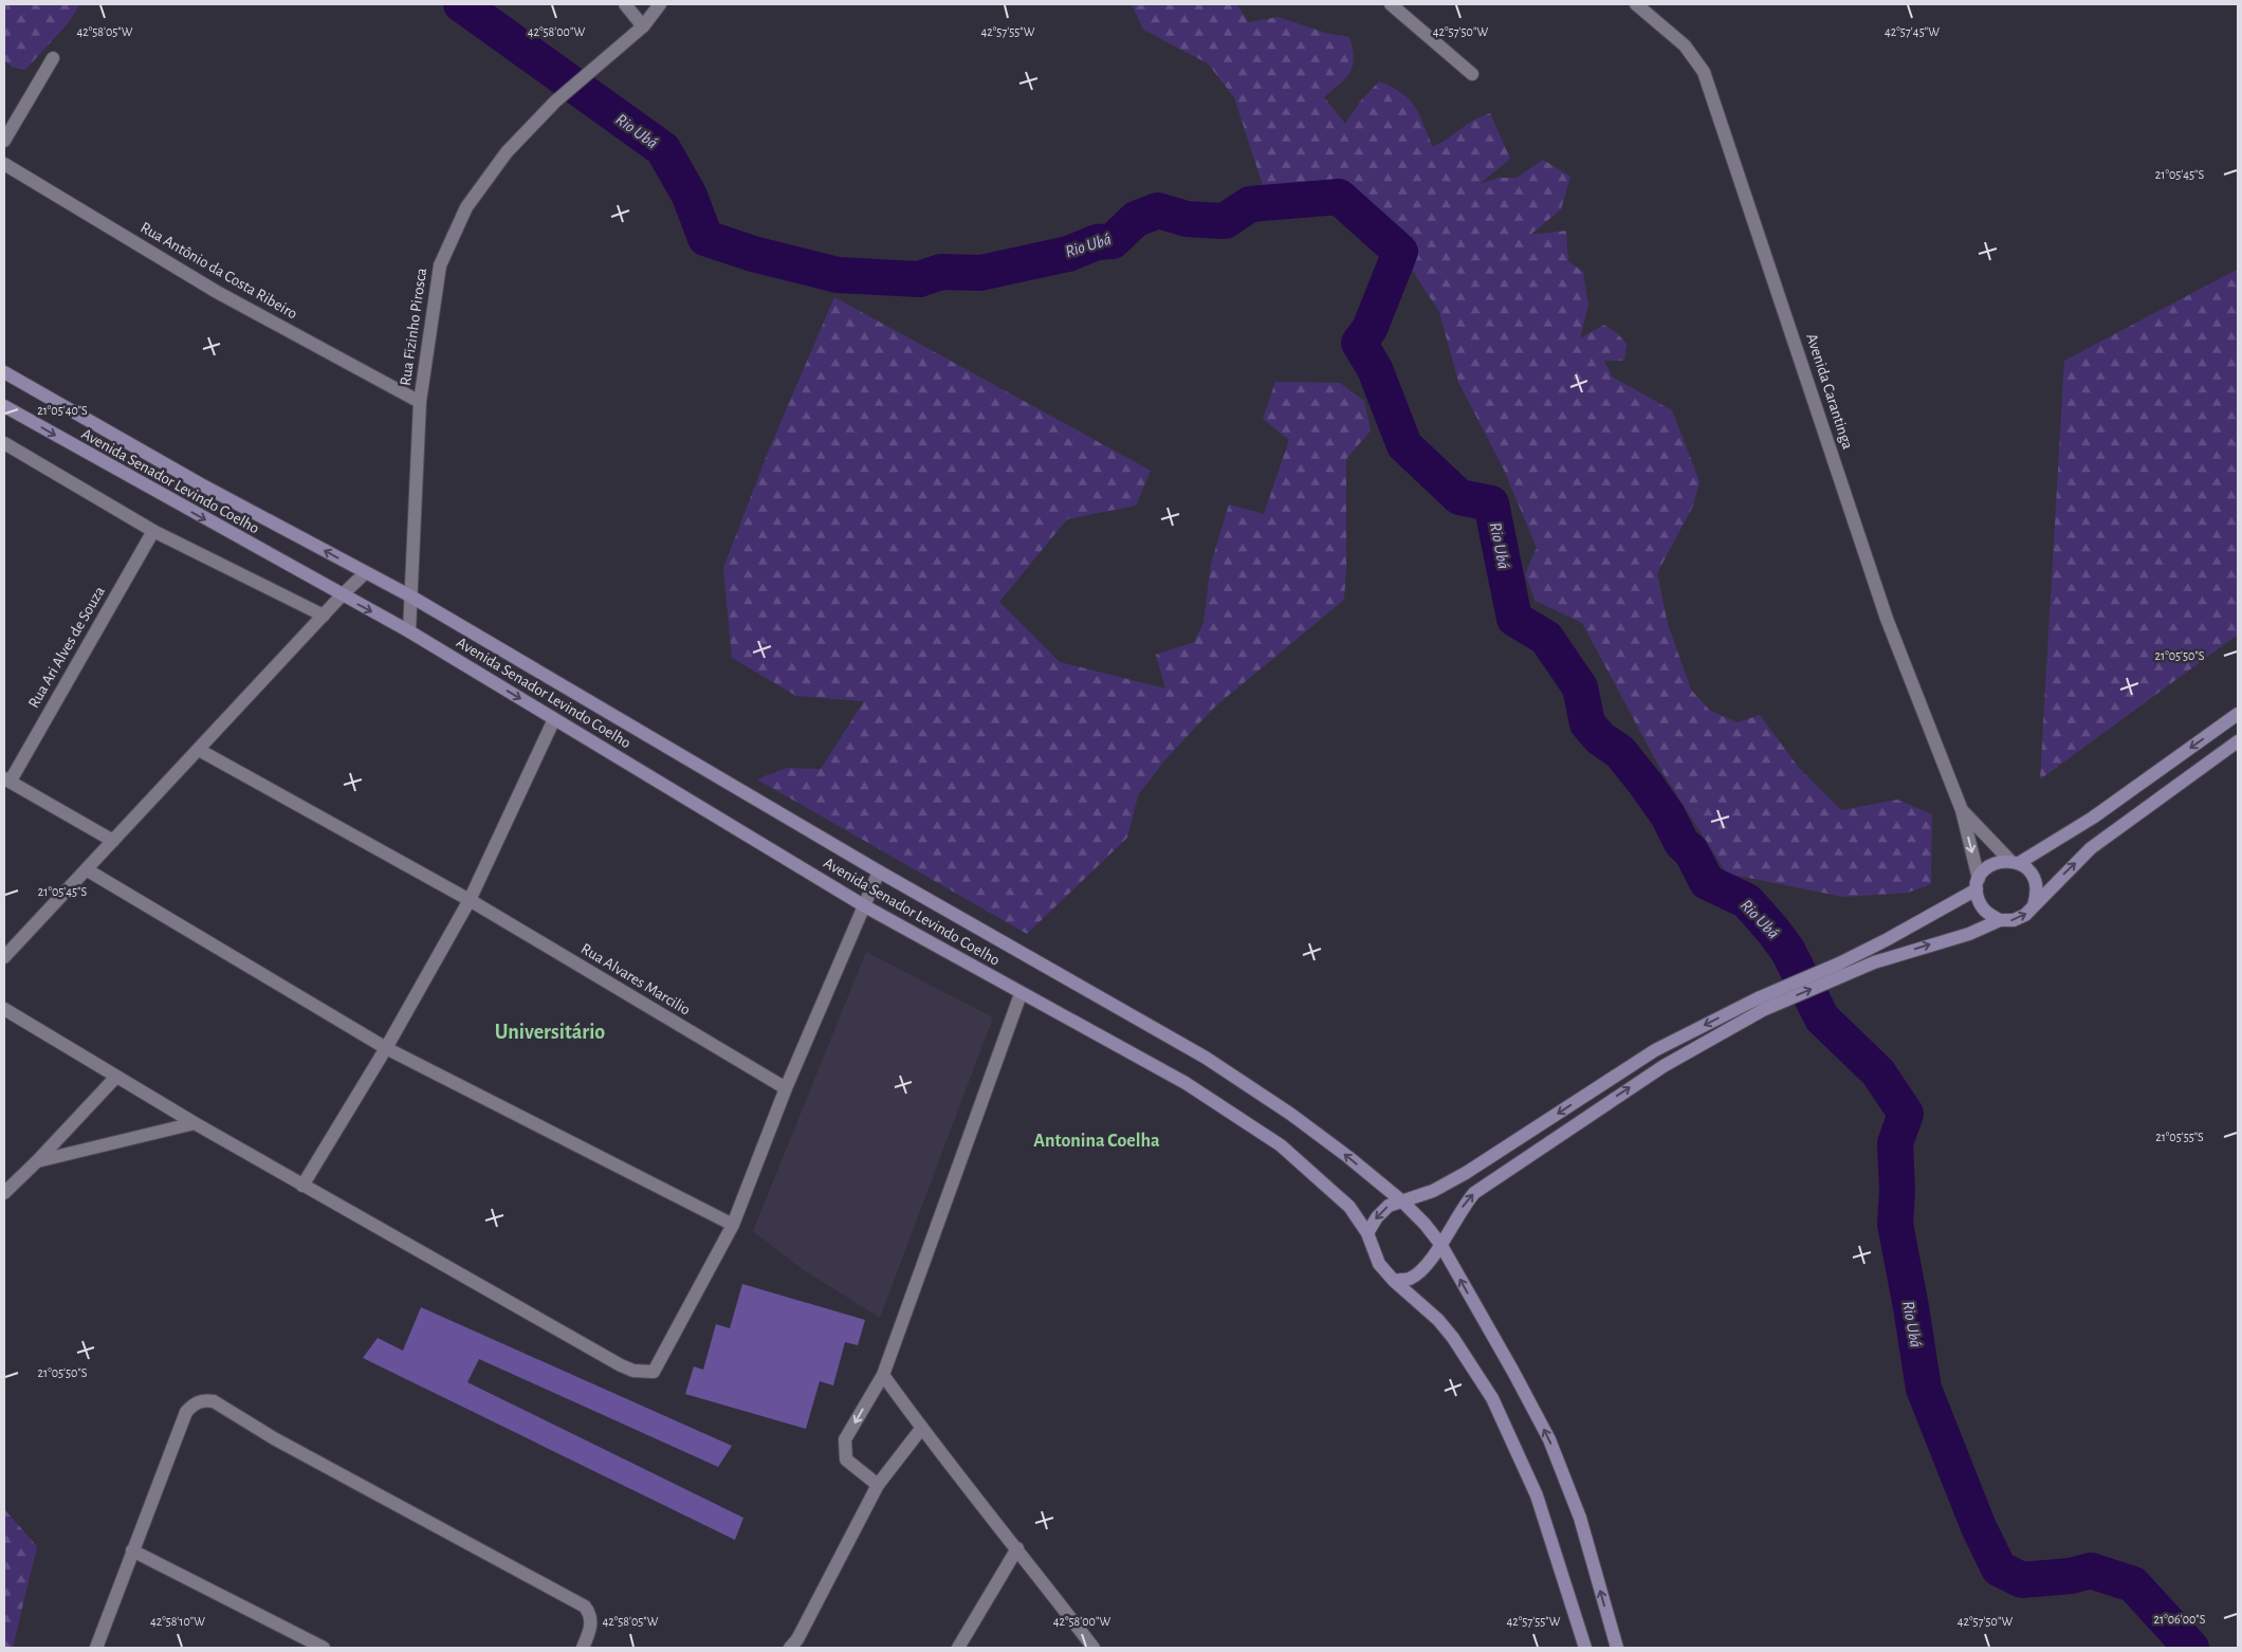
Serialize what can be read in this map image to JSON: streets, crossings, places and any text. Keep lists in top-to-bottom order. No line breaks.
{"streets":{"street":["Rua Antônio da Costa Ribeiro","Rua Fizinho Pirosca","Avenida Carantinga","Avenida Senador Levindo Coelho","Rua Ari Alves de Souza","Rua Alvares Marcilio"]},"crossings":[["Rua Antônio da Costa Ribeiro","Rua Fizinho Pirosca"],["Rua Fizinho Pirosca","Avenida Senador Levindo Coelho"]],"districts":["Universitário","Antonina Coelha"],"water":["Rio Ubá"],"coordinates":["42°58'05\"W","42°58'00\"W","42°57'55\"W","42°57'50\"W","42°57'45\"W","21°05'45\"S","21°05'40\"S","21°05'50\"S","21°05'55\"S","21°06'00\"S","42°58'10\"W"]}
